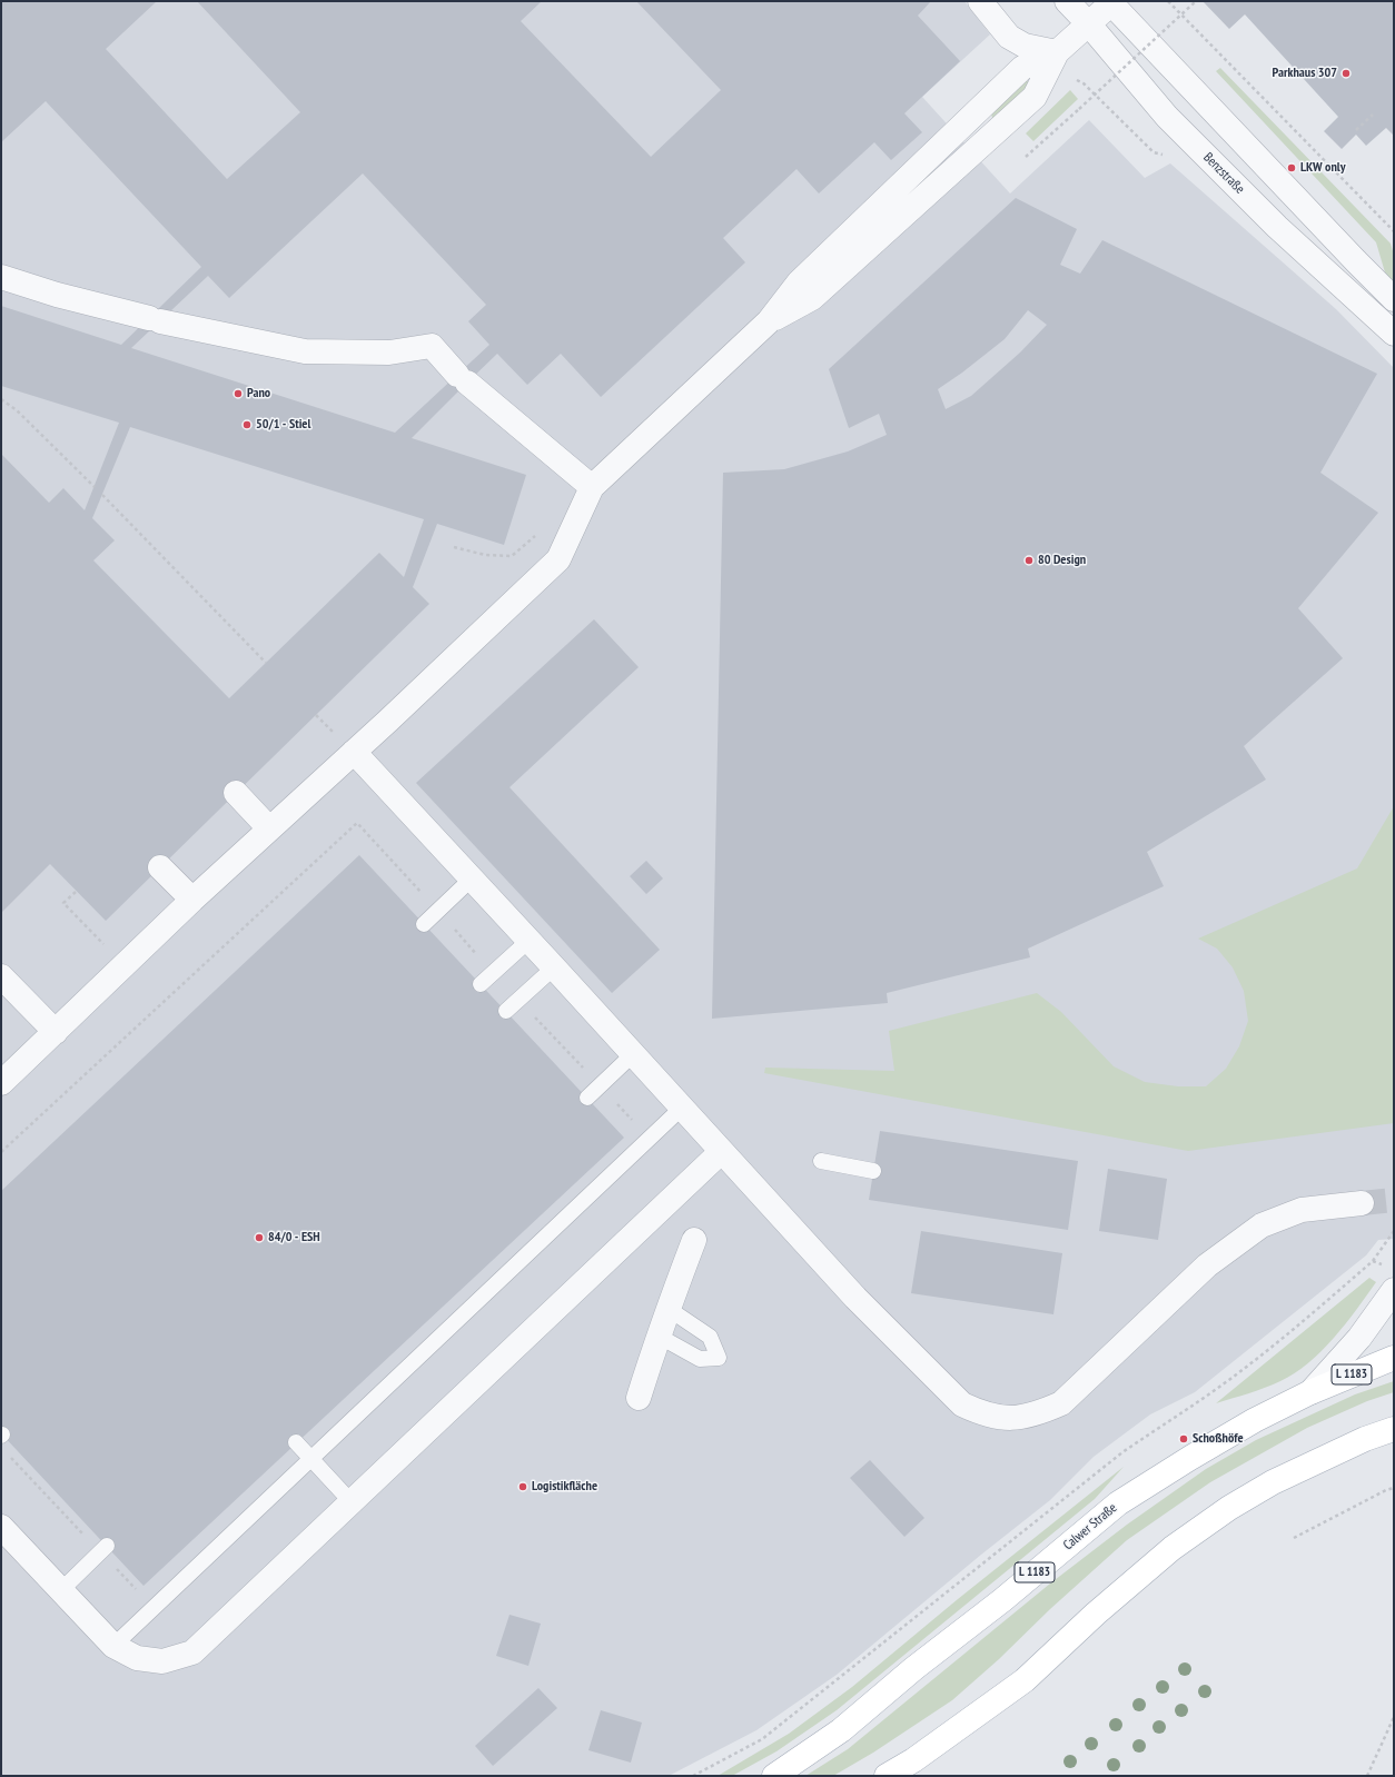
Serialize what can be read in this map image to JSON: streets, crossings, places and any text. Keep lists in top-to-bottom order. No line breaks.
{"streets":{"main road":["L 1183","Calwer Straße"],"street":["Benzstraße"]},"places":["Parkhaus 307","LKW only","Pano","50/1 - Stiel","80 Design","84/0 - ESH","Schoßhöfe","Logistikfläche"]}
